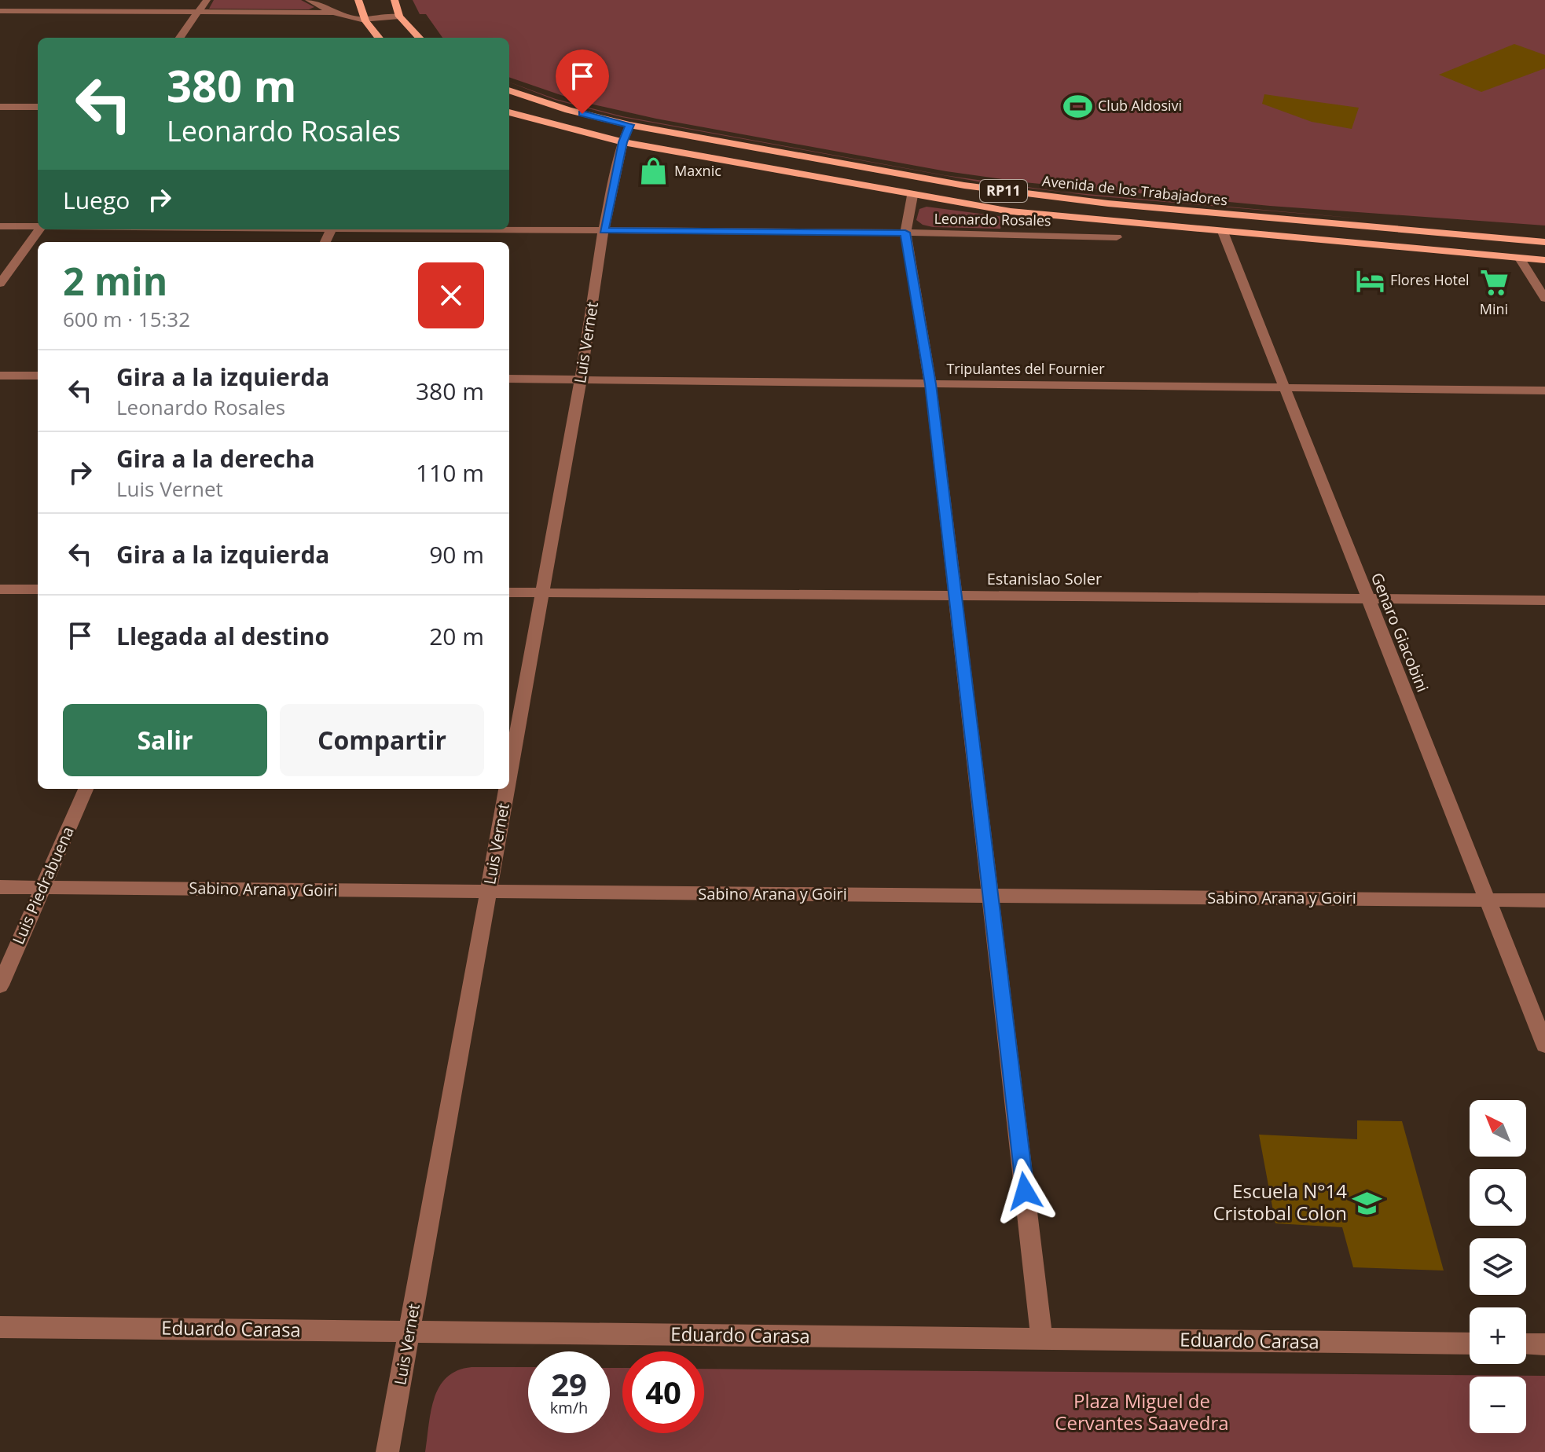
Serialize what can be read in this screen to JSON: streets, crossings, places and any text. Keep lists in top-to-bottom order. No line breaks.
{"streets":{"main road":["RP11","Avenida de los Trabajadores"],"street":["Leonardo Rosales","Luis Vernet","Tripulantes del Fournier","Estanislao Soler","Genaro Giacobini","Luis Piedrabuena","Sabino Arana y Goiri","Eduardo Carasa"]},"crossings":[["Avenida de los Trabajadores","Luis Vernet"],["Avenida de los Trabajadores","Genaro Giacobini"],["Leonardo Rosales","Luis Vernet"],["Luis Vernet","Tripulantes del Fournier"],["Luis Vernet","Estanislao Soler"],["Luis Vernet","Sabino Arana y Goiri"],["Luis Vernet","Eduardo Carasa"],["Tripulantes del Fournier","Genaro Giacobini"],["Estanislao Soler","Genaro Giacobini"],["Genaro Giacobini","Sabino Arana y Goiri"],["Luis Piedrabuena","Sabino Arana y Goiri"]],"parks":["Plaza Miguel de Cervantes Saavedra"],"places":{"sports":["Club Aldosivi"],"shop":["Maxnic"],"hotel":["Flores Hotel"],"supermarket":["Mini"],"school or university":["Escuela N°14 Cristobal Colon"]},"north":"top left","page":{"turn":["380 m","Leonardo Rosales"],"then":"Luego","heading":["2 min","600 m · 15:32"],"list":[{"name":"Gira a la izquierda","note":"Leonardo Rosales","value":"380 m"},{"name":"Gira a la derecha","note":"Luis Vernet","value":"110 m"},{"name":"Gira a la izquierda","value":"90 m"},{"name":"Llegada al destino","value":"20 m"}],"buttons":["Salir","Compartir"],"map_buttons":["+","−"],"speed":"29 km/h","limit":"40"}}
